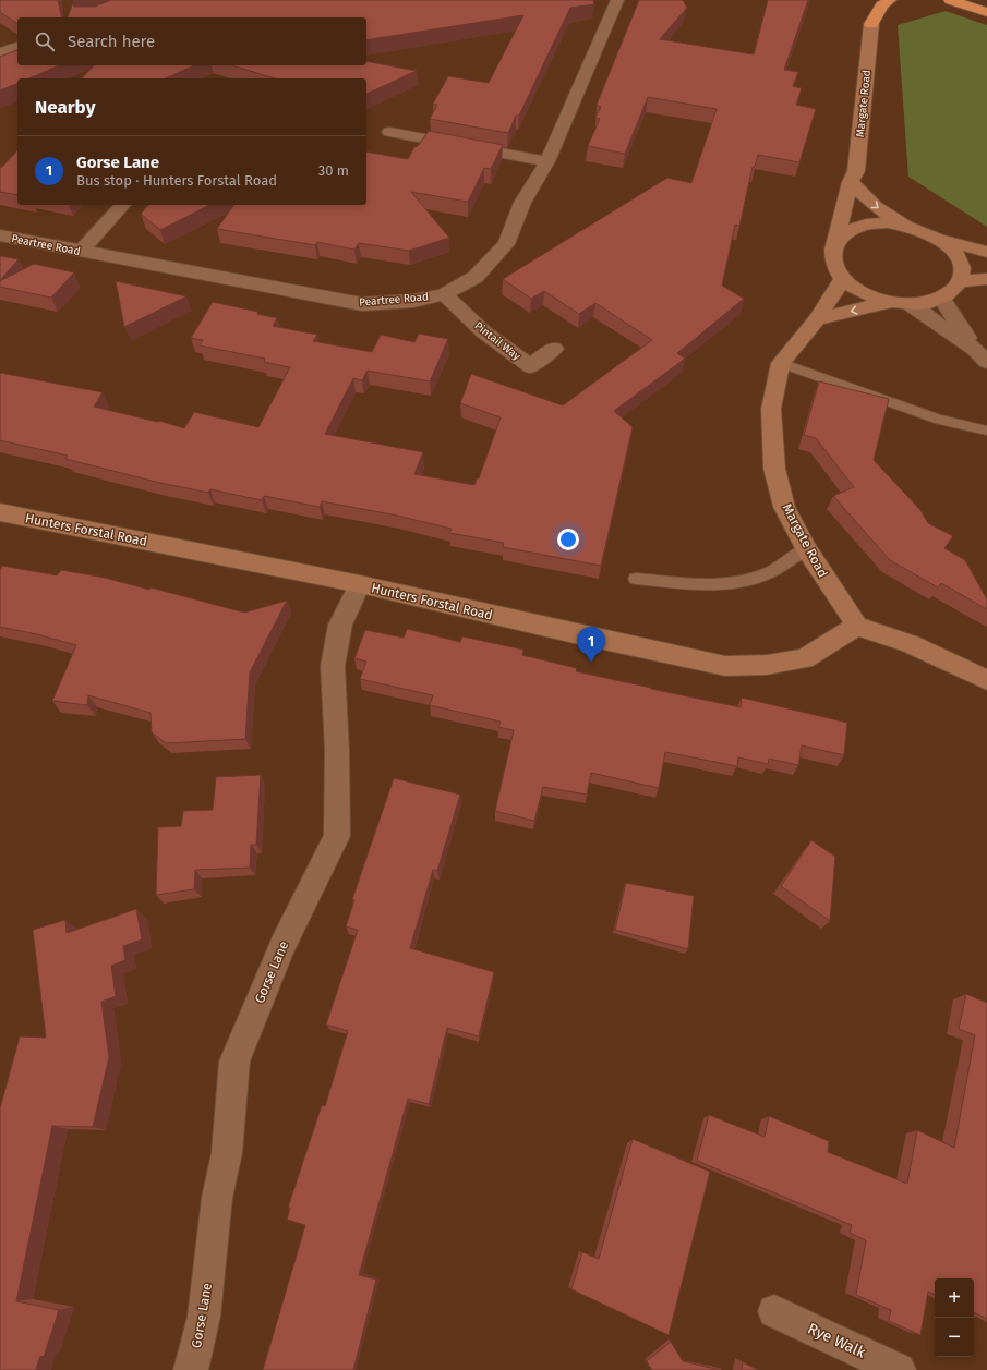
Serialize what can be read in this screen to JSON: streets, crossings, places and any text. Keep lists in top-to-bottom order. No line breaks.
{"streets":{"street":["Margate Road","Peartree Road","Pintail Way","Hunters Forstal Road","Gorse Lane","Rye Walk"]},"crossings":[["Margate Road","Hunters Forstal Road"],["Peartree Road","Pintail Way"],["Hunters Forstal Road","Gorse Lane"]],"page":{"search":"Search here","heading":"Nearby","list":[{"mark":"1","name":"Gorse Lane","note":"Bus stop · Hunters Forstal Road","value":"30 m"}],"pins":"1","map_buttons":["+","−"]}}
